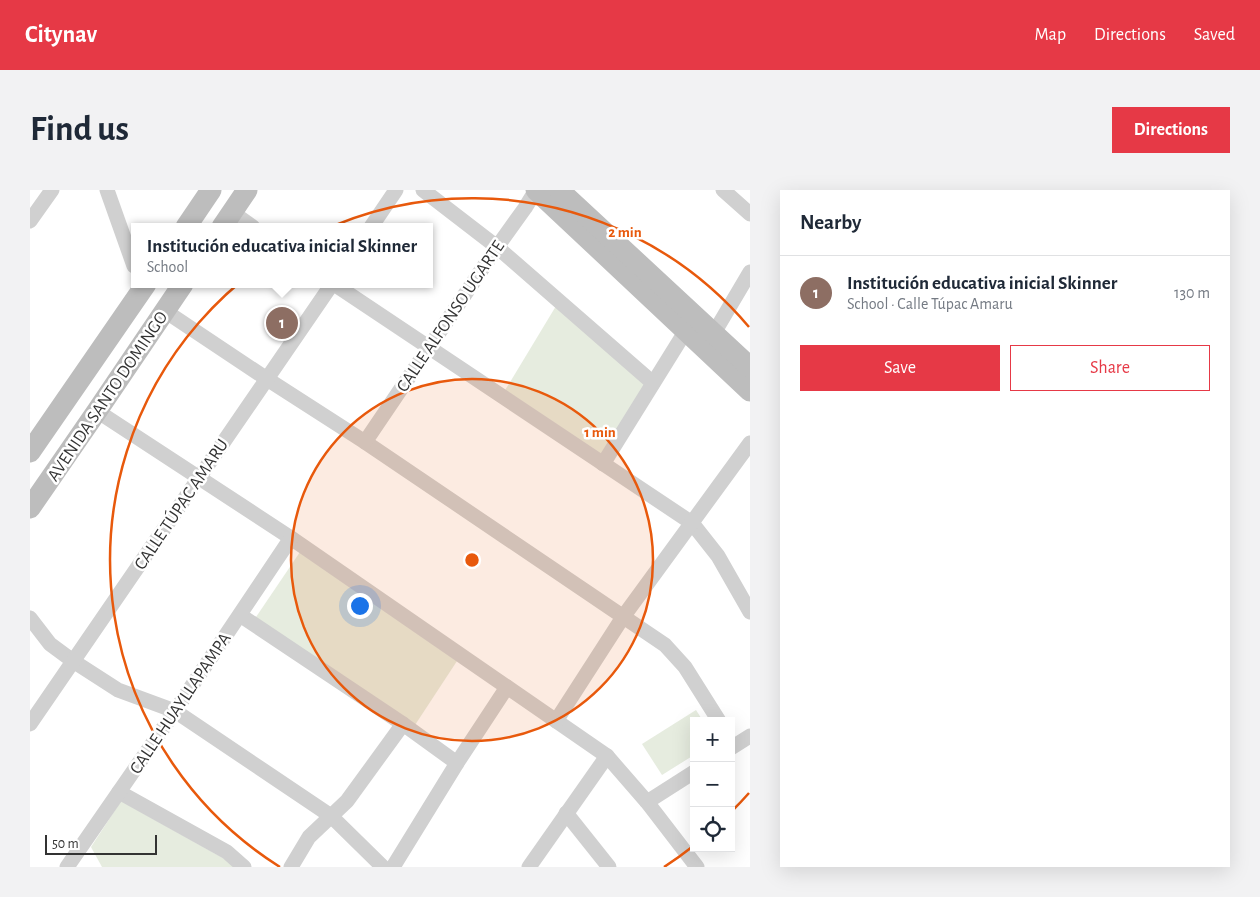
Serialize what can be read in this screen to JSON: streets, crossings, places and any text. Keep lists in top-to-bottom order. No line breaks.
{"streets":{"street":["CALLE ALFONSO UGARTE","AVENIDA SANTO DOMINGO","CALLE TÚPAC AMARU","CALLE HUAYLLAPAMPA"]},"scale_bar":"50 m","page":{"header":"Citynav","nav":["Map","Directions","Saved"],"buttons":["Directions",["Save","Share"]],"title":"Find us","heading":"Nearby","popup":["Institución educativa inicial Skinner","School"],"list":[{"mark":"1","name":"Institución educativa inicial Skinner","note":"School · Calle Túpac Amaru","value":"130 m"}],"pins":"1","map_buttons":["+","−"],"scale":"50 m"},"rings":["2 min","1 min"]}
